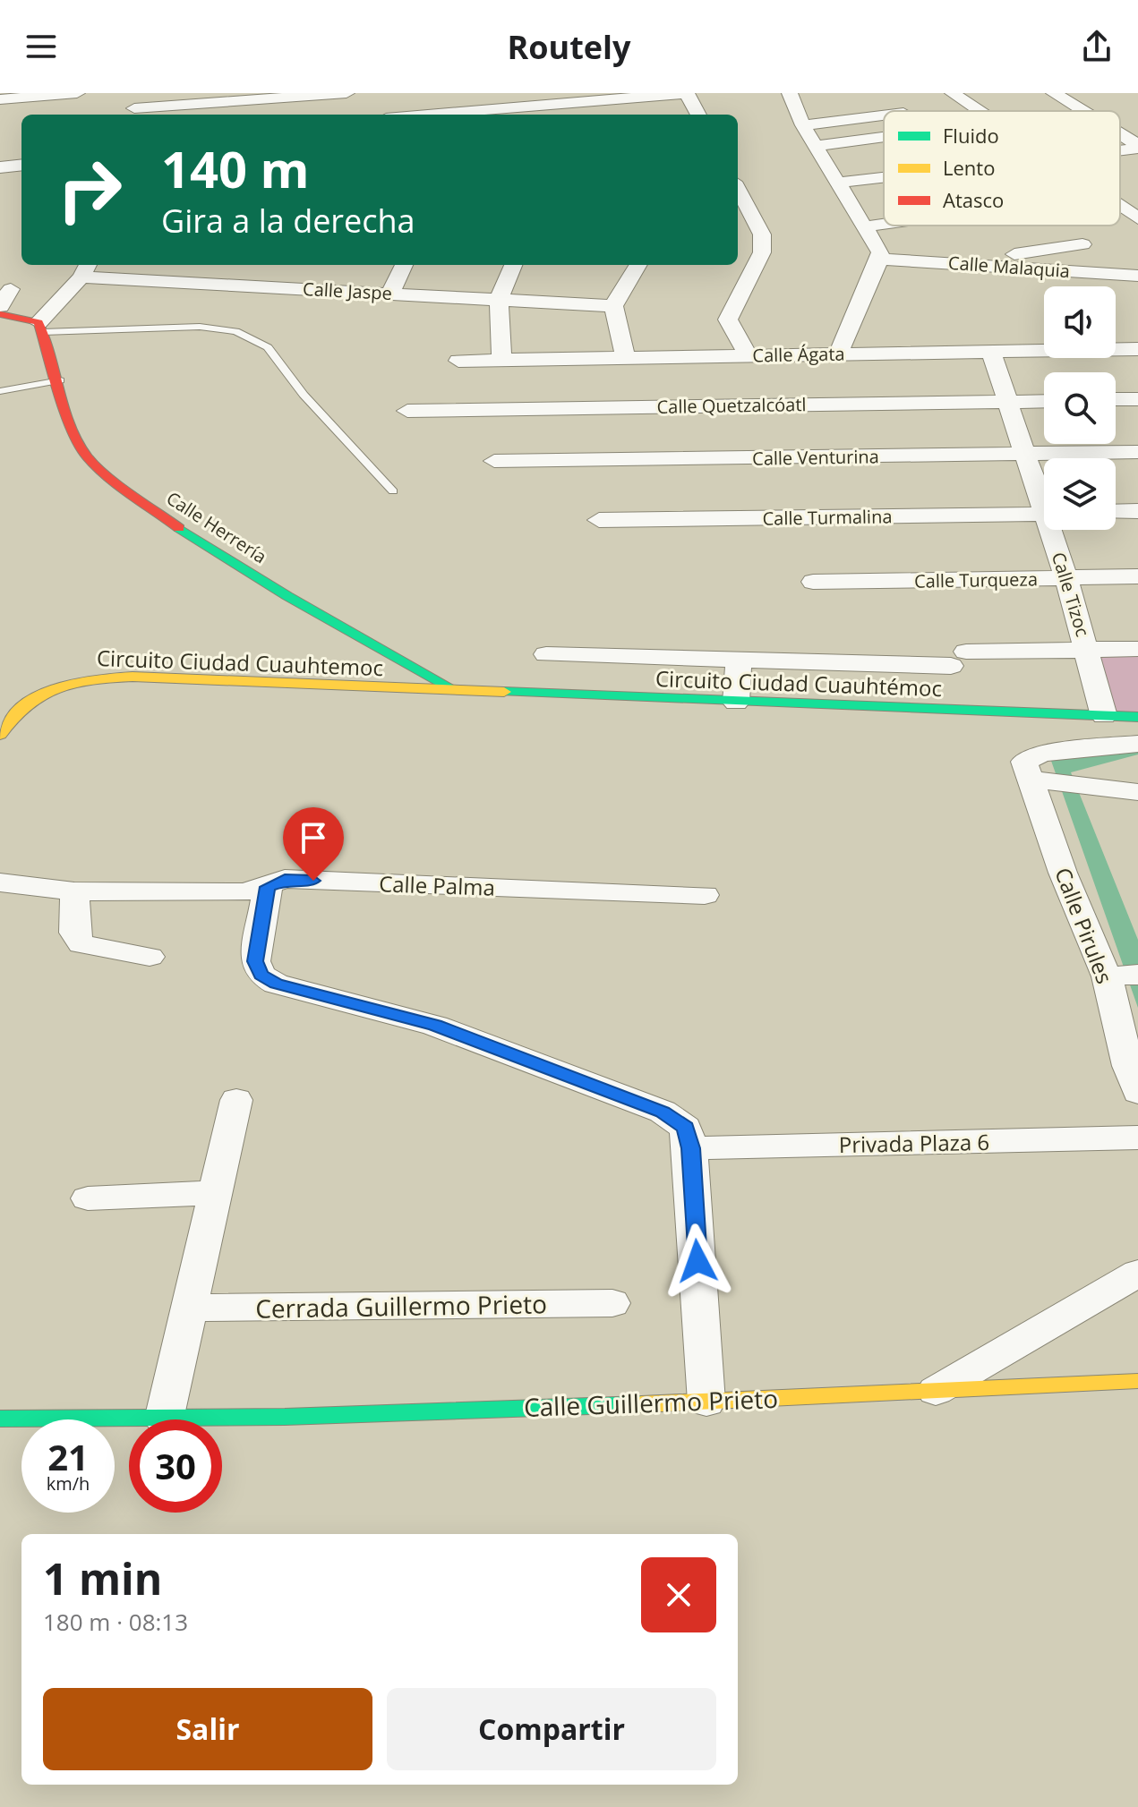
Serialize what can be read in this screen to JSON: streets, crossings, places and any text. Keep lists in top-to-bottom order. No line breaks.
{"streets":{"main road":["Calle Herrería","Circuito Ciudad Cuauhtemoc","Circuito Ciudad Cuauhtémoc","Calle Guillermo Prieto"],"street":["Calle Malaquia","Calle Jaspe","Calle Ágata","Calle Quetzalcóatl","Calle Venturina","Calle Turmalina","Calle Turqueza","Calle Tizoc","Calle Palma","Calle Pirules","Privada Plaza 6","Cerrada Guillermo Prieto"]},"crossings":[["Calle Ágata","Calle Tizoc"],["Calle Quetzalcóatl","Calle Tizoc"],["Calle Venturina","Calle Tizoc"],["Calle Herrería","Circuito Ciudad Cuauhtemoc"],["Calle Herrería","Circuito Ciudad Cuauhtémoc"],["Calle Turqueza","Calle Tizoc"],["Calle Tizoc","Circuito Ciudad Cuauhtémoc"],["Circuito Ciudad Cuauhtemoc","Circuito Ciudad Cuauhtémoc"]],"legend":["Fluido","Lento","Atasco"],"page":{"header":"Routely","turn":["140 m","Gira a la derecha"],"speed":"21 km/h","limit":"30","heading":["1 min","180 m · 08:13"],"buttons":["Salir","Compartir"]}}
